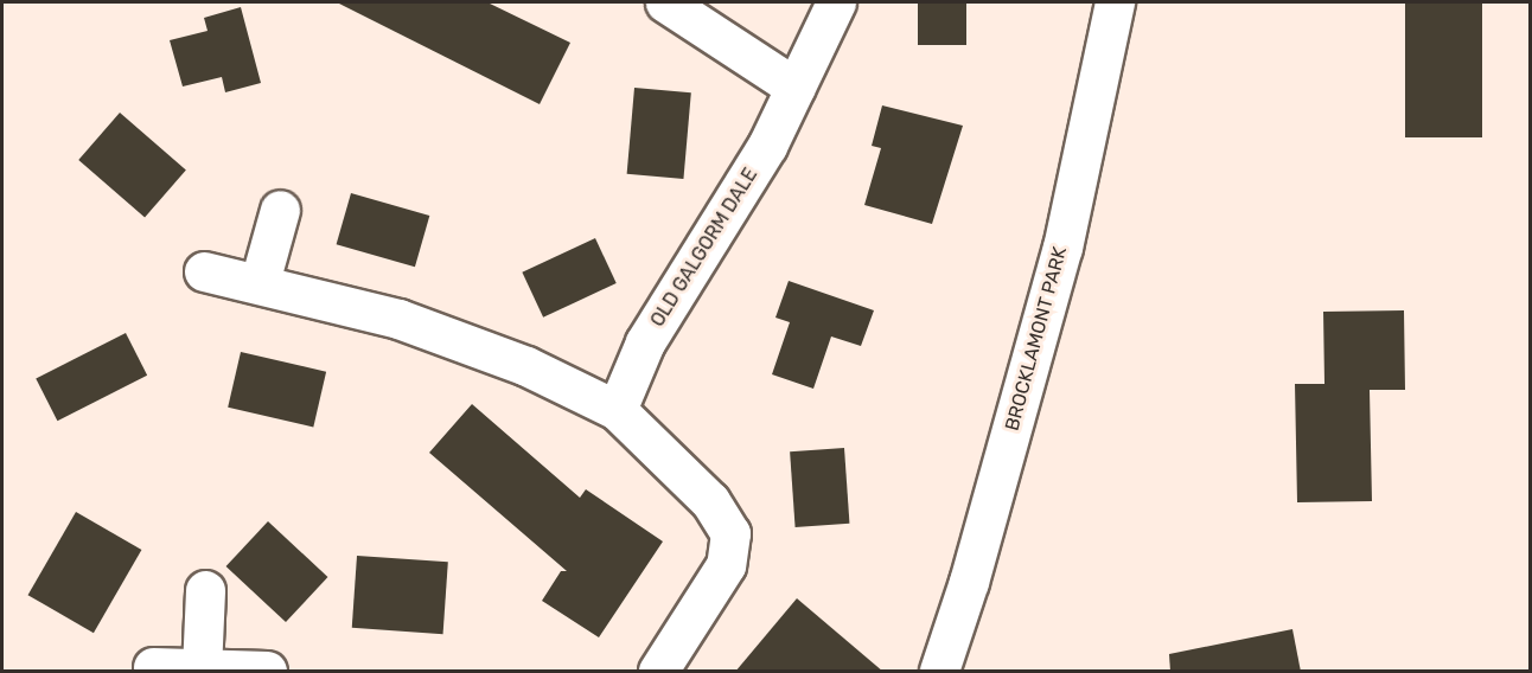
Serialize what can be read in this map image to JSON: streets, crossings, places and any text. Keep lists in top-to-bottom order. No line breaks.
{"streets":{"street":["OLD GALGORM DALE","BROCKLAMONT PARK"]}}
